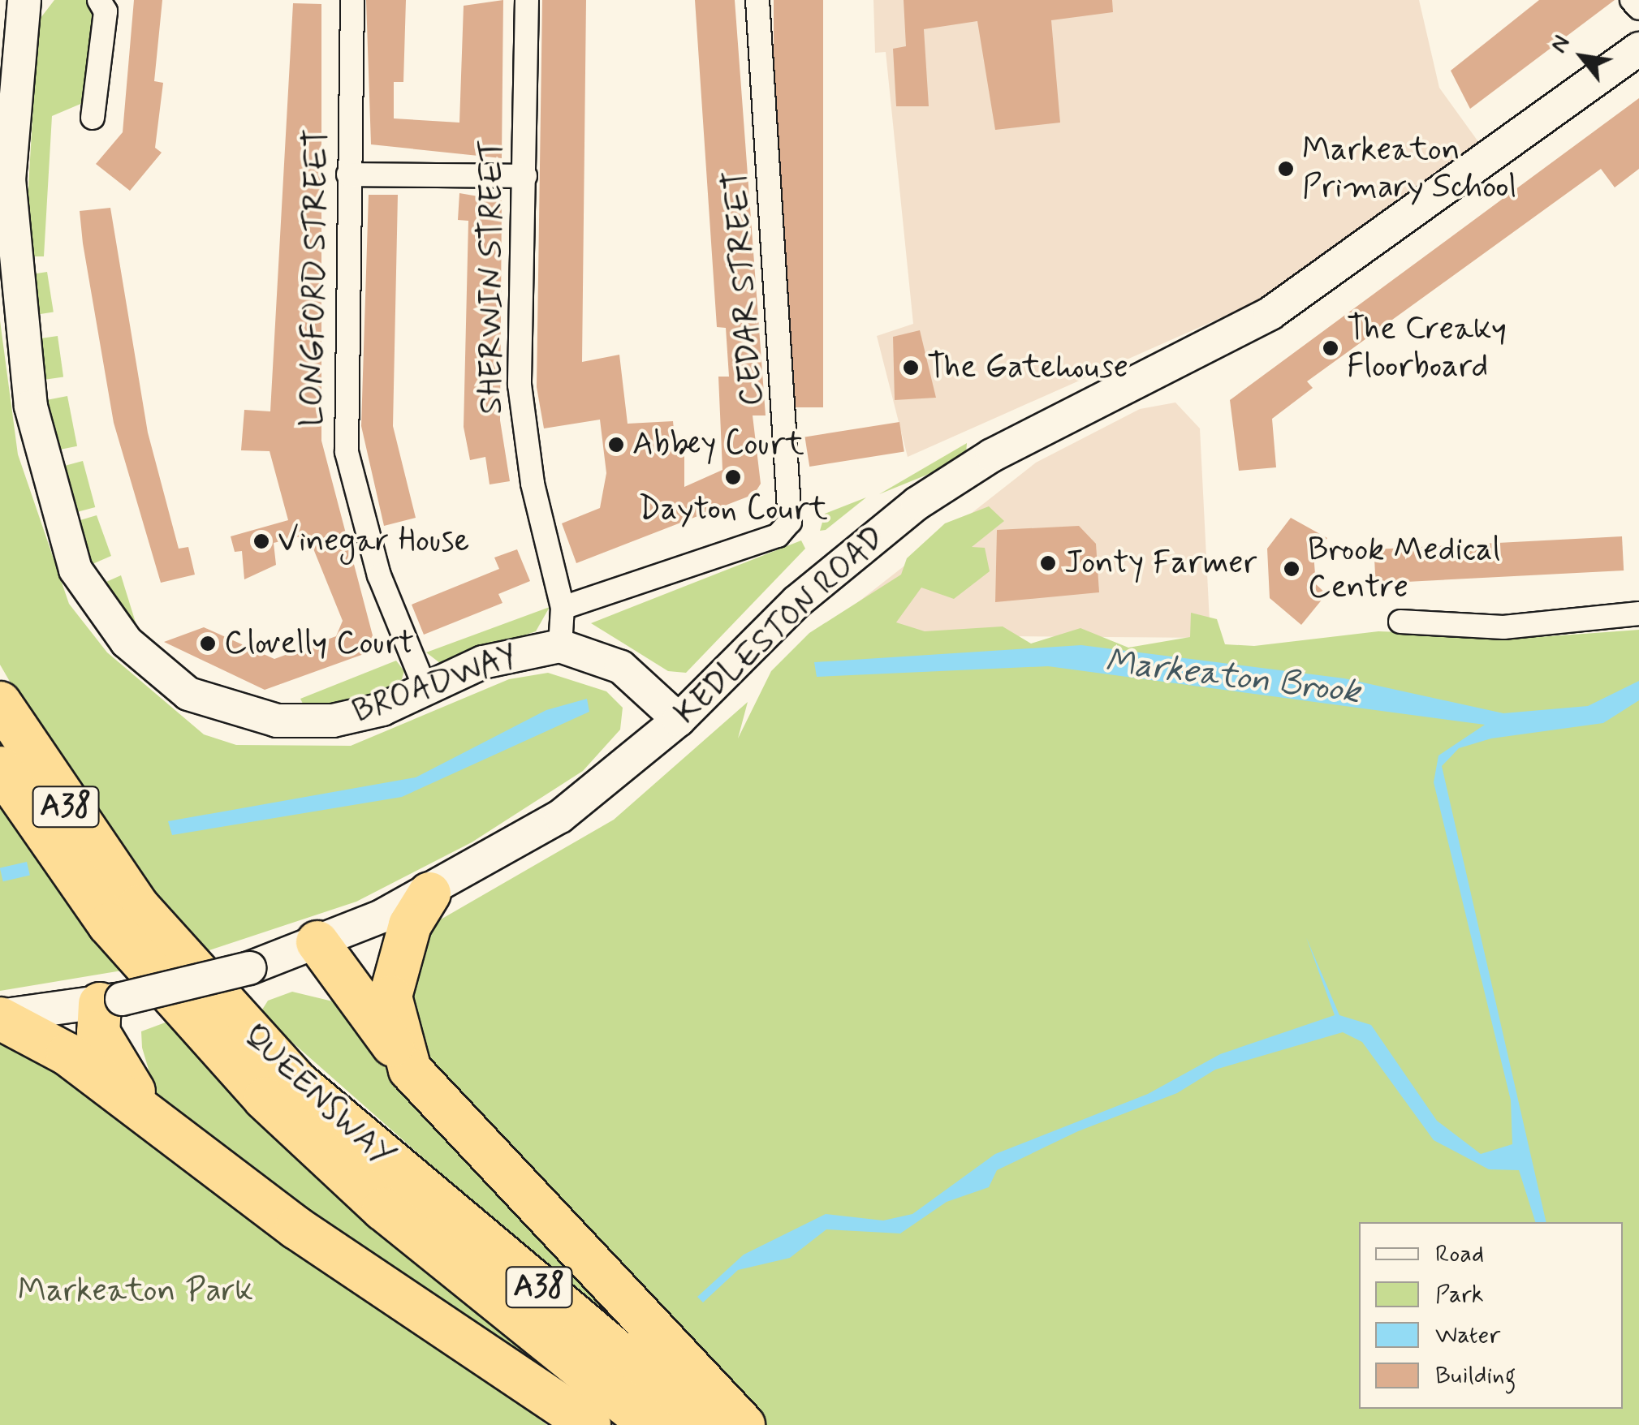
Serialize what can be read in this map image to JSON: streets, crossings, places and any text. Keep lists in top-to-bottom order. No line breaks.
{"streets":{"highway":["A38","QUEENSWAY"],"street":["SHERWIN STREET","LONGFORD STREET","CEDAR STREET","KEDLESTON ROAD","BROADWAY"]},"crossings":[["SHERWIN STREET","CEDAR STREET"],["SHERWIN STREET","BROADWAY"],["LONGFORD STREET","BROADWAY"],["KEDLESTON ROAD","BROADWAY"]],"water":["Markeaton Brook"],"parks":["Markeaton Park"],"places":["Markeaton Primary School","The Creaky Floorboard","The Gatehouse","Abbey Court","Dayton Court","Vinegar House","Jonty Farmer","Brook Medical Centre","Clovelly Court"],"legend":["Road","Park","Water","Building"],"north":"top left"}
